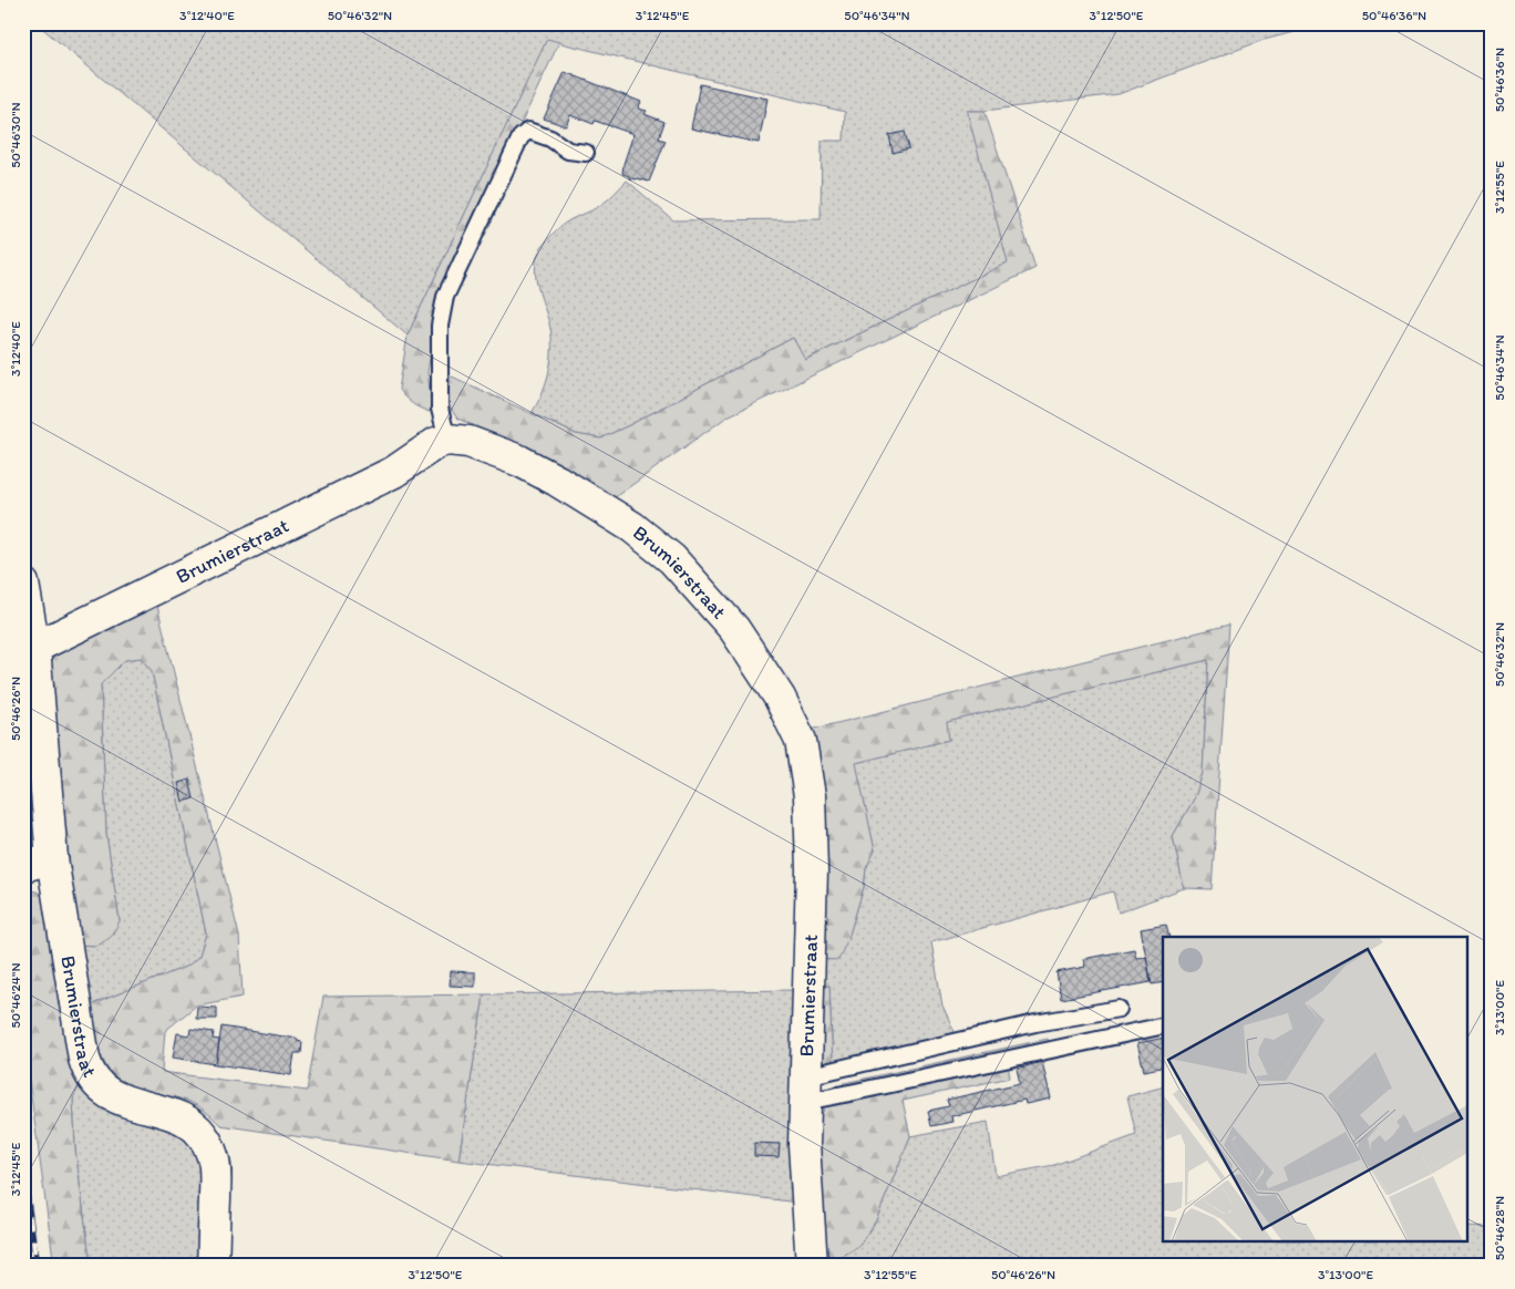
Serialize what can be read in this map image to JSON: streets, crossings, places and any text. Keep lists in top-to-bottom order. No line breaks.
{"streets":{"street":["Brumierstraat"]},"coordinates":["3°12'40\"E","50°46'32\"N","3°12'45\"E","50°46'34\"N","3°12'50\"E","50°46'36\"N","50°46'30\"N","3°12'55\"E","50°46'26\"N","50°46'24\"N","3°13'00\"E","50°46'28\"N"]}
